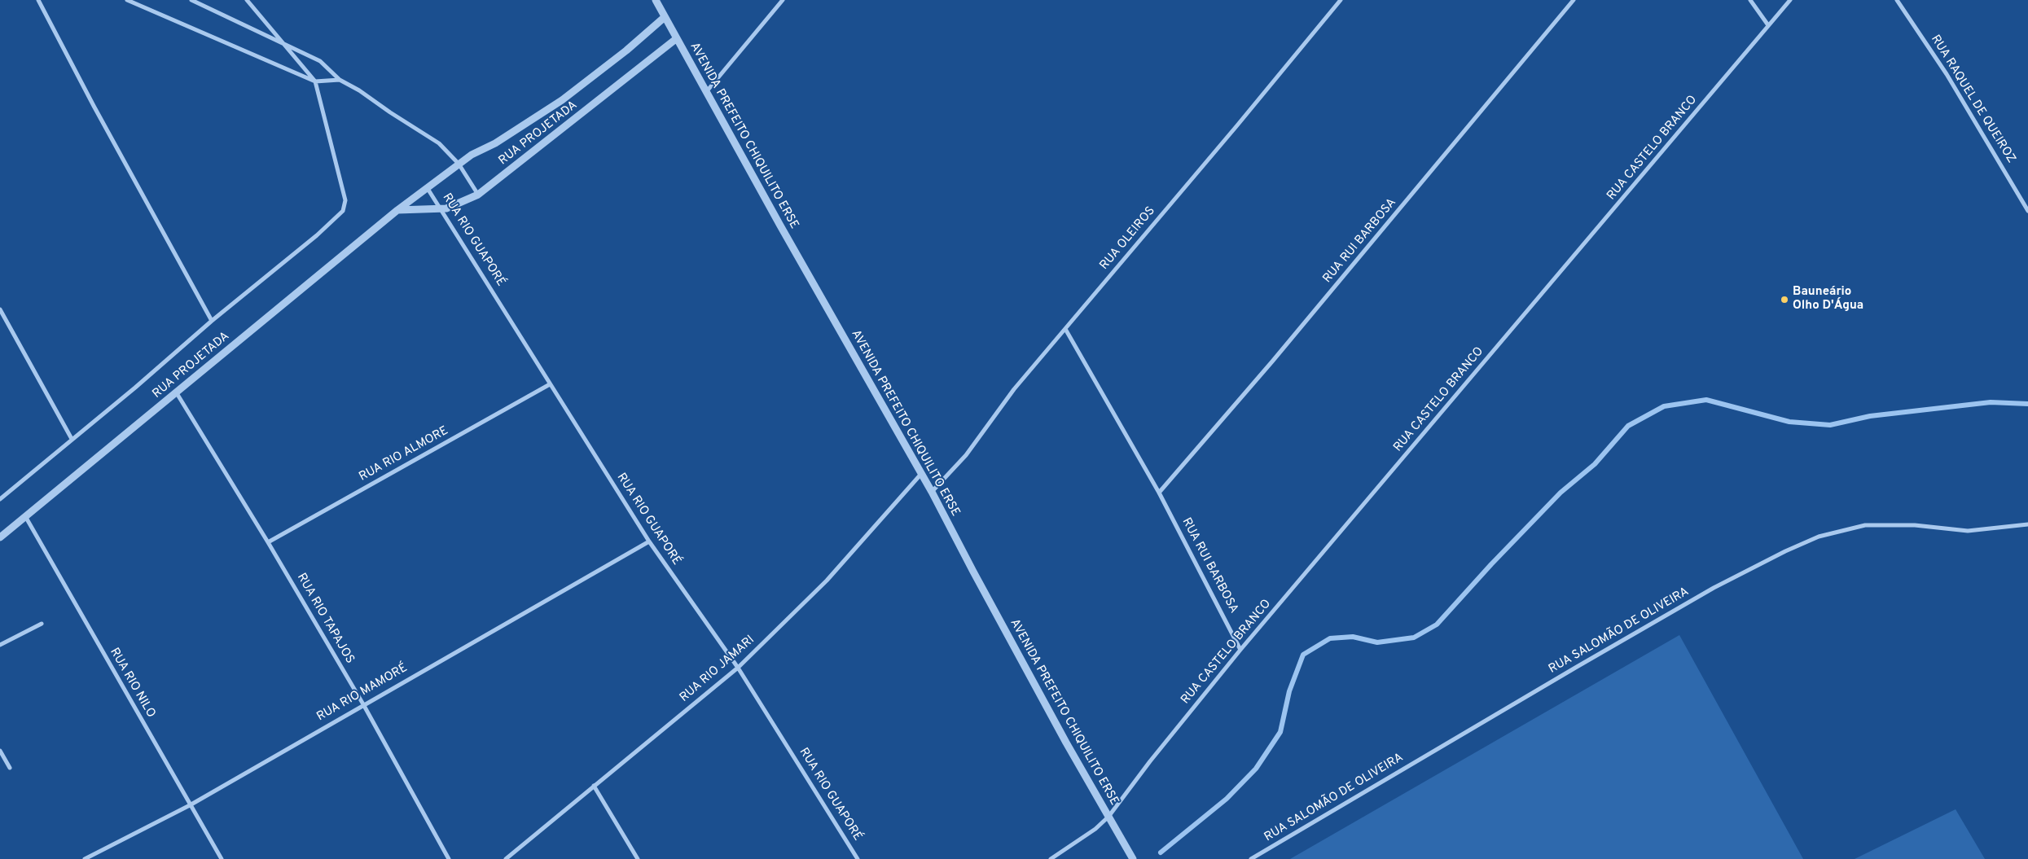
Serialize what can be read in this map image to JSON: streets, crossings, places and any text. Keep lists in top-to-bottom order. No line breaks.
{"streets":{"street":["RUA RAQUEL DE QUEIROZ","RUA PROJETADA","AVENIDA PREFEITO CHIQUILITO ERSE","RUA CASTELO BRANCO","RUA OLEIROS","RUA RIO GUAPORÉ","RUA RUI BARBOSA","RUA RIO ALMORE","RUA RIO TAPAJOS","RUA SALOMÃO DE OLIVEIRA","RUA RIO JAMARI","RUA RIO NILO","RUA RIO MAMORÉ"]},"crossings":[["RUA PROJETADA","AVENIDA PREFEITO CHIQUILITO ERSE"],["RUA PROJETADA","RUA RIO GUAPORÉ"],["RUA PROJETADA","RUA RIO TAPAJOS"],["RUA PROJETADA","RUA RIO NILO"],["AVENIDA PREFEITO CHIQUILITO ERSE","RUA CASTELO BRANCO"],["AVENIDA PREFEITO CHIQUILITO ERSE","RUA OLEIROS"],["AVENIDA PREFEITO CHIQUILITO ERSE","RUA RIO JAMARI"],["RUA CASTELO BRANCO","RUA RUI BARBOSA"],["RUA OLEIROS","RUA RUI BARBOSA"],["RUA RIO GUAPORÉ","RUA RIO ALMORE"],["RUA RIO GUAPORÉ","RUA RIO JAMARI"],["RUA RIO GUAPORÉ","RUA RIO MAMORÉ"],["RUA RIO ALMORE","RUA RIO TAPAJOS"],["RUA RIO TAPAJOS","RUA RIO MAMORÉ"],["RUA RIO NILO","RUA RIO MAMORÉ"]],"places":["Bauneário Olho D'Água"]}
